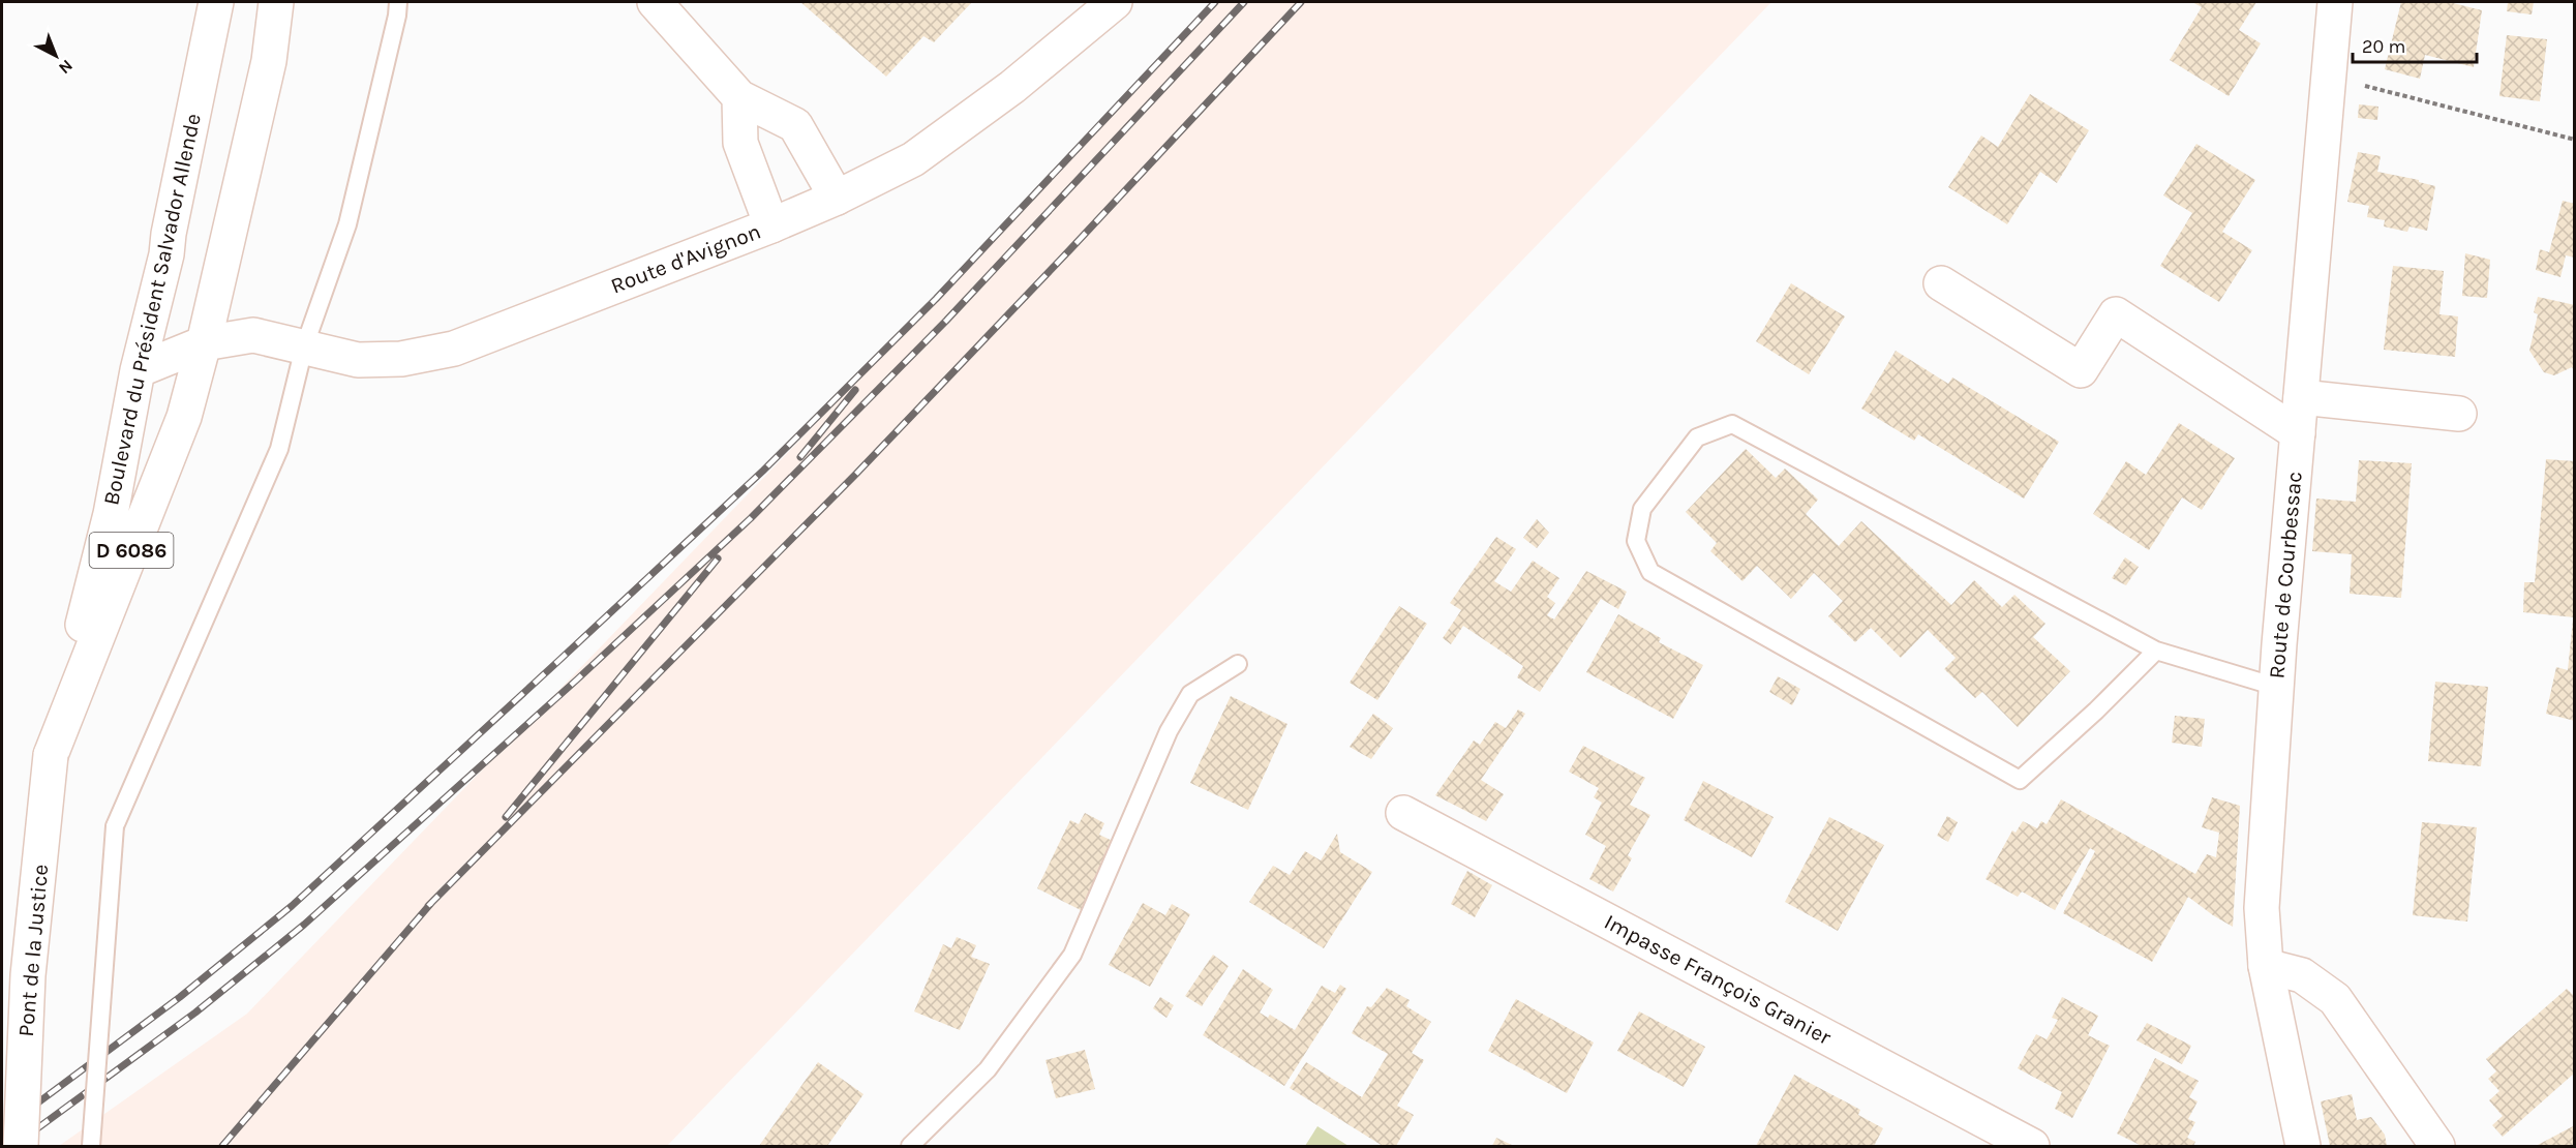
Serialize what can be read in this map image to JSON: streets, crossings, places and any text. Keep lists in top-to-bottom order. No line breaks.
{"streets":{"street":["Route d'Avignon","Boulevard du Président Salvador Allende","D 6086","Route de Courbessac","Pont de la Justice","Impasse François Granier"]},"crossings":[["Route d'Avignon","Boulevard du Président Salvador Allende"],["Boulevard du Président Salvador Allende","Pont de la Justice"]],"scale_bar":"20 m","north":"bottom right"}
